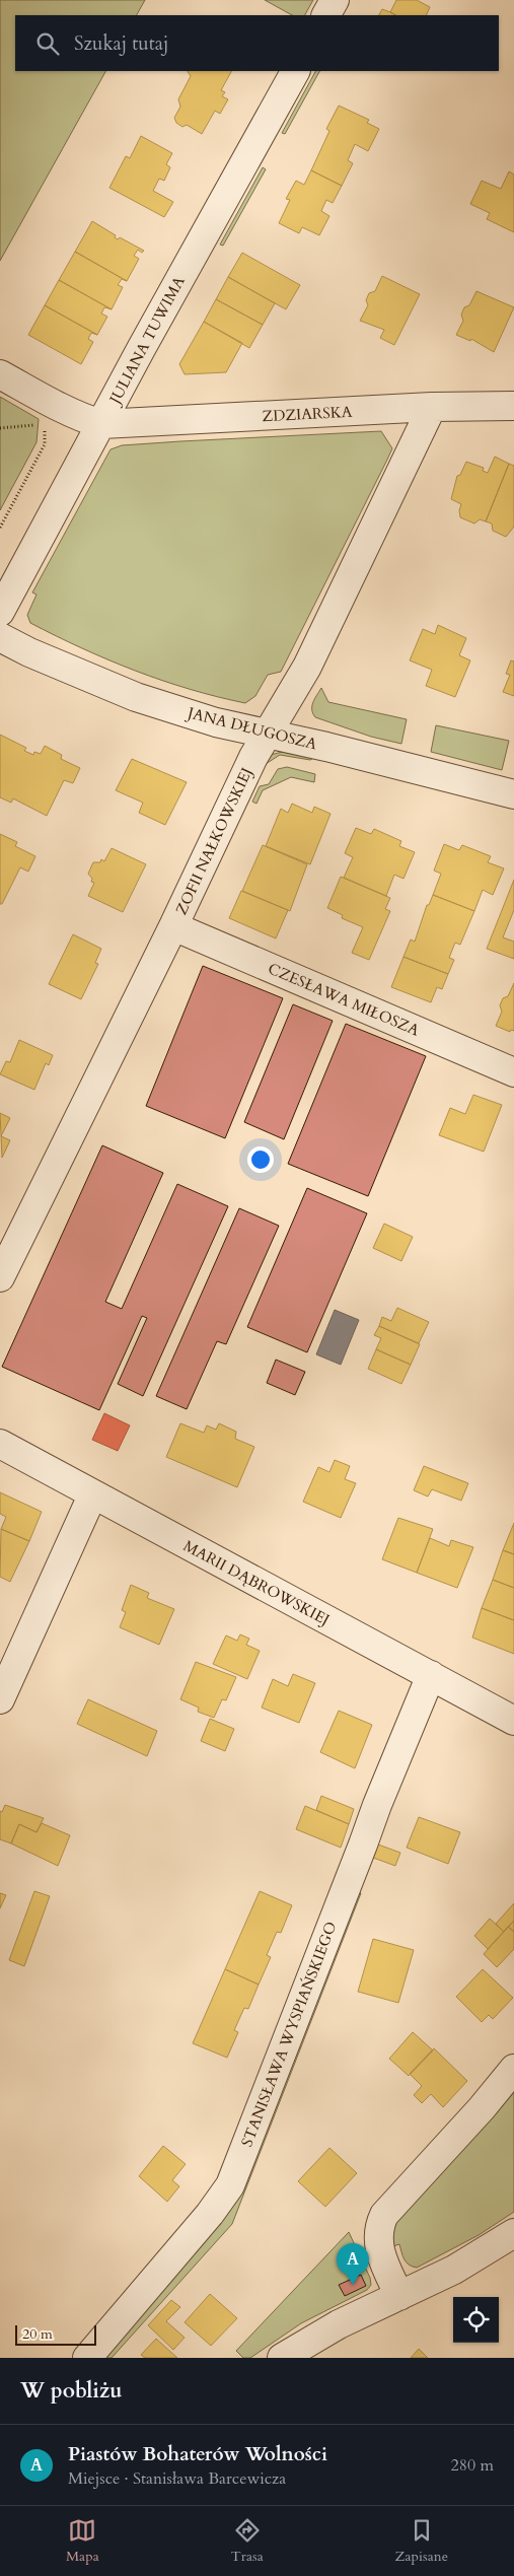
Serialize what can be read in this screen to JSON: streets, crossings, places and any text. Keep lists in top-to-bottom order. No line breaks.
{"streets":{"street":["JULIANA TUWIMA","ZDZIARSKA","JANA DŁUGOSZA","ZOFII NAŁKOWSKIEJ","CZESŁAWA MIŁOSZA","MARII DĄBROWSKIEJ","STANISŁAWA WYSPIAŃSKIEGO"]},"crossings":[["JULIANA TUWIMA","ZDZIARSKA"],["ZDZIARSKA","ZOFII NAŁKOWSKIEJ"],["JANA DŁUGOSZA","ZOFII NAŁKOWSKIEJ"],["ZOFII NAŁKOWSKIEJ","CZESŁAWA MIŁOSZA"],["MARII DĄBROWSKIEJ","STANISŁAWA WYSPIAŃSKIEGO"]],"scale_bar":"20 m","page":{"search":"Szukaj tutaj","pins":"A","scale":"20 m","heading":"W pobliżu","list":[{"mark":"A","name":"Piastów Bohaterów Wolności","note":"Miejsce · Stanisława Barcewicza","value":"280 m"}],"nav":["Mapa","Trasa","Zapisane"]}}
